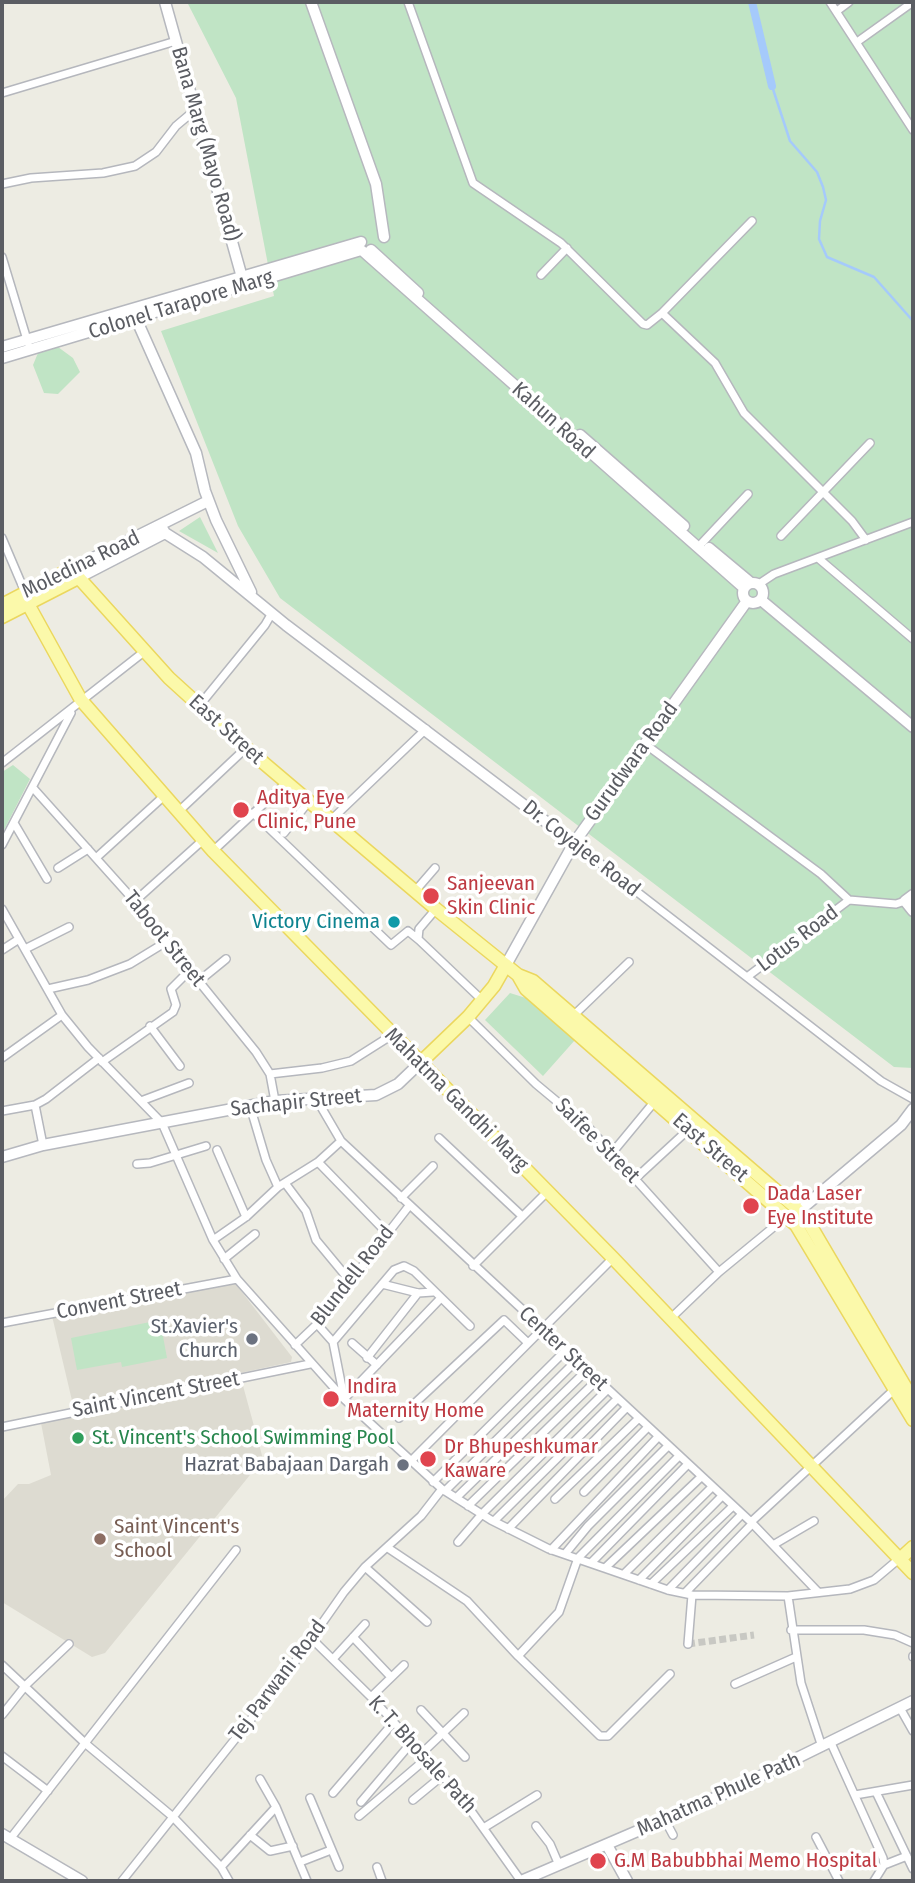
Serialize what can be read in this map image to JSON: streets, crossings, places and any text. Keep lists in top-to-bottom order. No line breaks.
{"streets":{"main road":["Moledina Road","East Street","Mahatma Gandhi Marg"],"street":["Bana Marg (Mayo Road)","Colonel Tarapore Marg","Kahun Road","Gurudwara Road","Dr. Coyajee Road","Taboot Street","Lotus Road","Sachapir Street","Saifee Street","Blundell Road","Convent Street","Center Street","Saint Vincent Street","Tej Parwani Road","K. T. Bhosale Path","Mahatma Phule Path"]},"crossings":[["Bana Marg (Mayo Road)","Colonel Tarapore Marg"],["Colonel Tarapore Marg","Kahun Road"],["Moledina Road","East Street"],["Moledina Road","Mahatma Gandhi Marg"],["East Street","Gurudwara Road"],["Gurudwara Road","Dr. Coyajee Road"],["Dr. Coyajee Road","Lotus Road"],["Taboot Street","Sachapir Street"],["Mahatma Gandhi Marg","Sachapir Street"],["Sachapir Street","Blundell Road"],["Sachapir Street","Center Street"],["Blundell Road","Center Street"],["Center Street","Tej Parwani Road"],["Tej Parwani Road","K. T. Bhosale Path"],["K. T. Bhosale Path","Mahatma Phule Path"]],"places":["Aditya Eye Clinic, Pune","Sanjeevan Skin Clinic","Victory Cinema","Dada Laser Eye Institute","St.Xavier's Church","Indira Maternity Home","St. Vincent's School Swimming Pool","Dr Bhupeshkumar Kaware","Hazrat Babajaan Dargah","Saint Vincent's School","G.M Babubbhai Memo Hospital"]}
